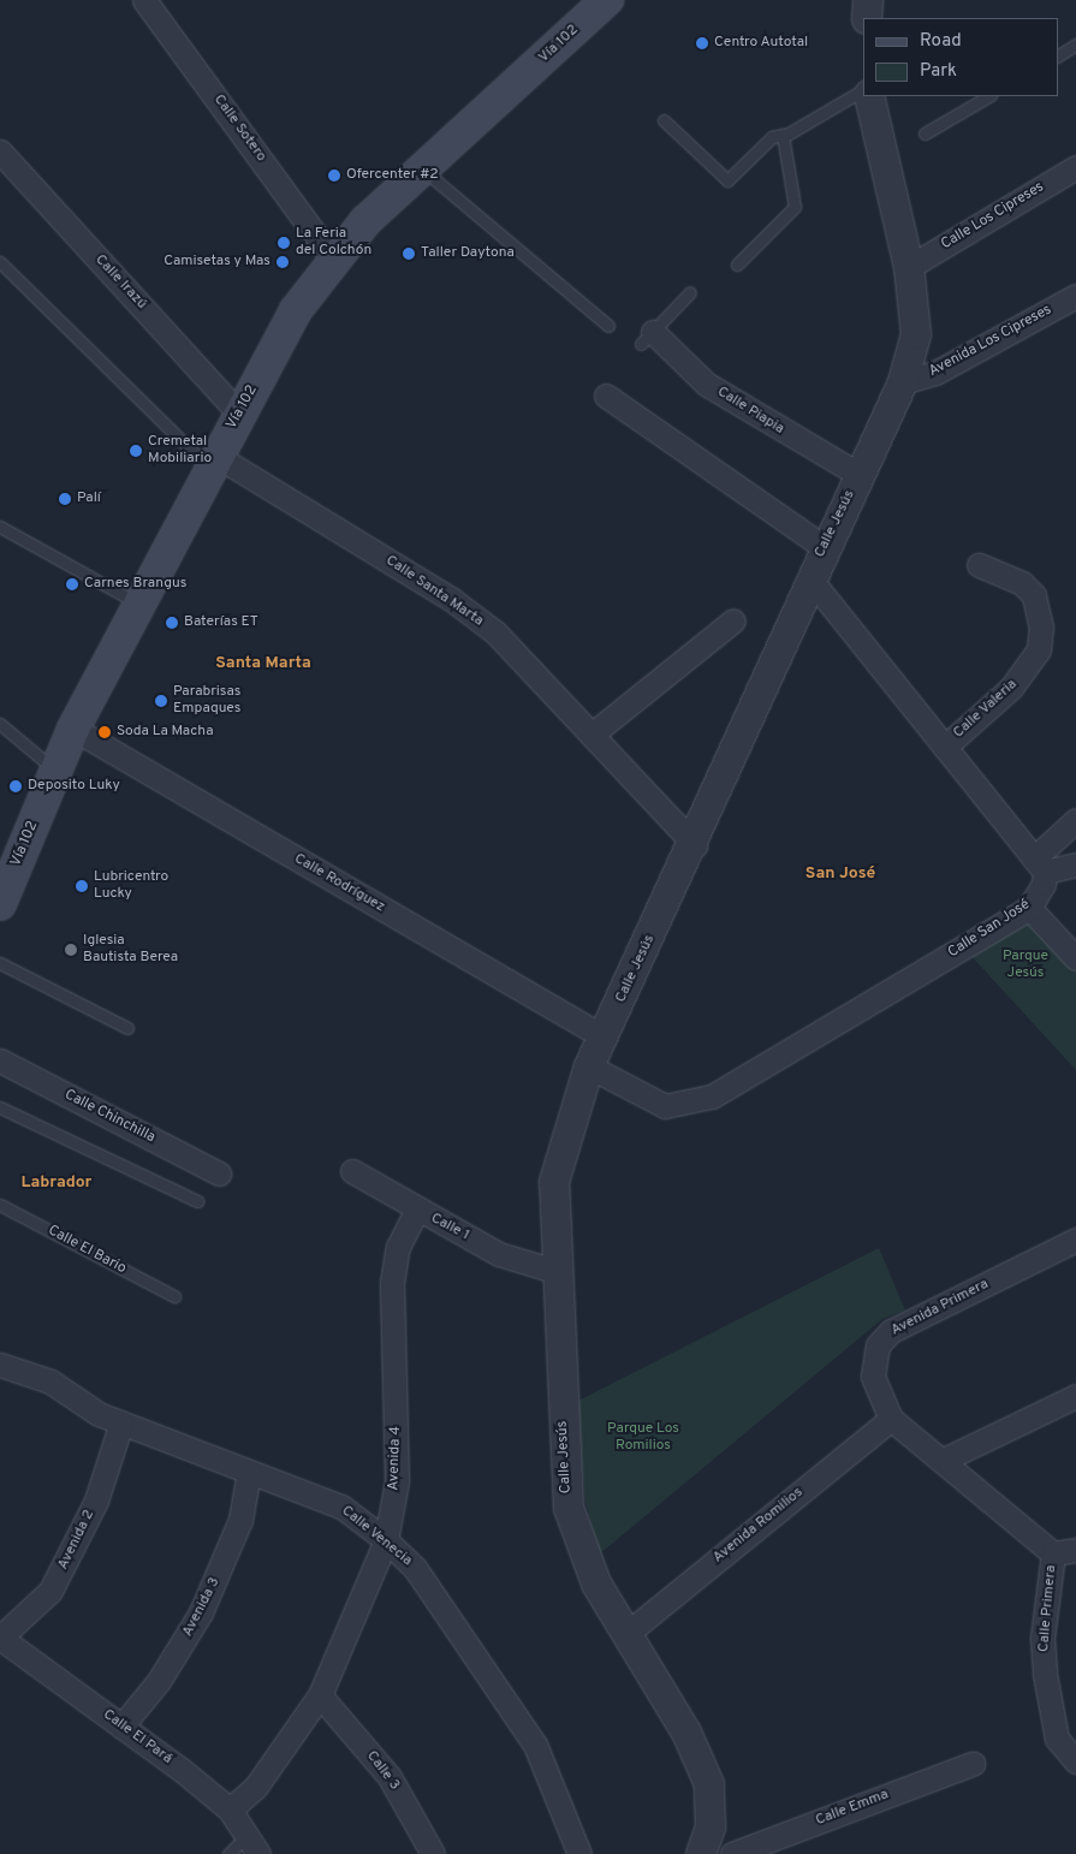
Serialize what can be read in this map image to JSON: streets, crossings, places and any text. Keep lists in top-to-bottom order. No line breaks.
{"streets":{"main road":["Vía 102"],"street":["Calle Sotero","Calle Los Cipreses","Calle Irazú","Avenida Los Cipreses","Calle Piapia","Calle Jesús","Calle Santa Marta","Calle Valeria","Calle Rodríguez","Calle San José","Calle Chinchilla","Calle 1","Avenida Primera","Avenida 4","Avenida Romilios","Calle Venecia","Avenida 2","Avenida 3","Calle Primera","Calle El Pará","Calle 3","Calle Emma"],"lane":["Calle El Bario"]},"crossings":[["Vía 102","Calle Sotero"],["Vía 102","Calle Irazú"],["Vía 102","Calle Santa Marta"],["Vía 102","Calle Rodríguez"],["Calle Los Cipreses","Calle Jesús"],["Avenida Los Cipreses","Calle Jesús"],["Calle Piapia","Calle Jesús"],["Calle Jesús","Calle Santa Marta"],["Calle Jesús","Calle Rodríguez"],["Calle Jesús","Calle San José"],["Calle Jesús","Calle 1"],["Calle Jesús","Avenida Romilios"],["Calle 1","Avenida 4"],["Avenida Primera","Avenida Romilios"],["Avenida Primera","Calle Primera"],["Avenida 4","Calle Venecia"],["Avenida 4","Calle El Pará"],["Avenida 4","Calle 3"],["Avenida Romilios","Calle Primera"],["Calle Venecia","Avenida 2"],["Calle Venecia","Avenida 3"],["Avenida 2","Calle El Pará"],["Avenida 3","Calle El Pará"]],"districts":["Santa Marta","San José","Labrador"],"parks":["Parque Jesús","Parque Los Romilios"],"places":["Centro Autotal","Ofercenter #2","La Feria del Colchón","Taller Daytona","Camisetas y Mas","Cremetal Mobiliario","Palí","Carnes Brangus","Baterías ET","Parabrisas Empaques","Soda La Macha","Deposito Luky","Lubricentro Lucky","Iglesia Bautista Berea"],"legend":["Road","Park"]}
